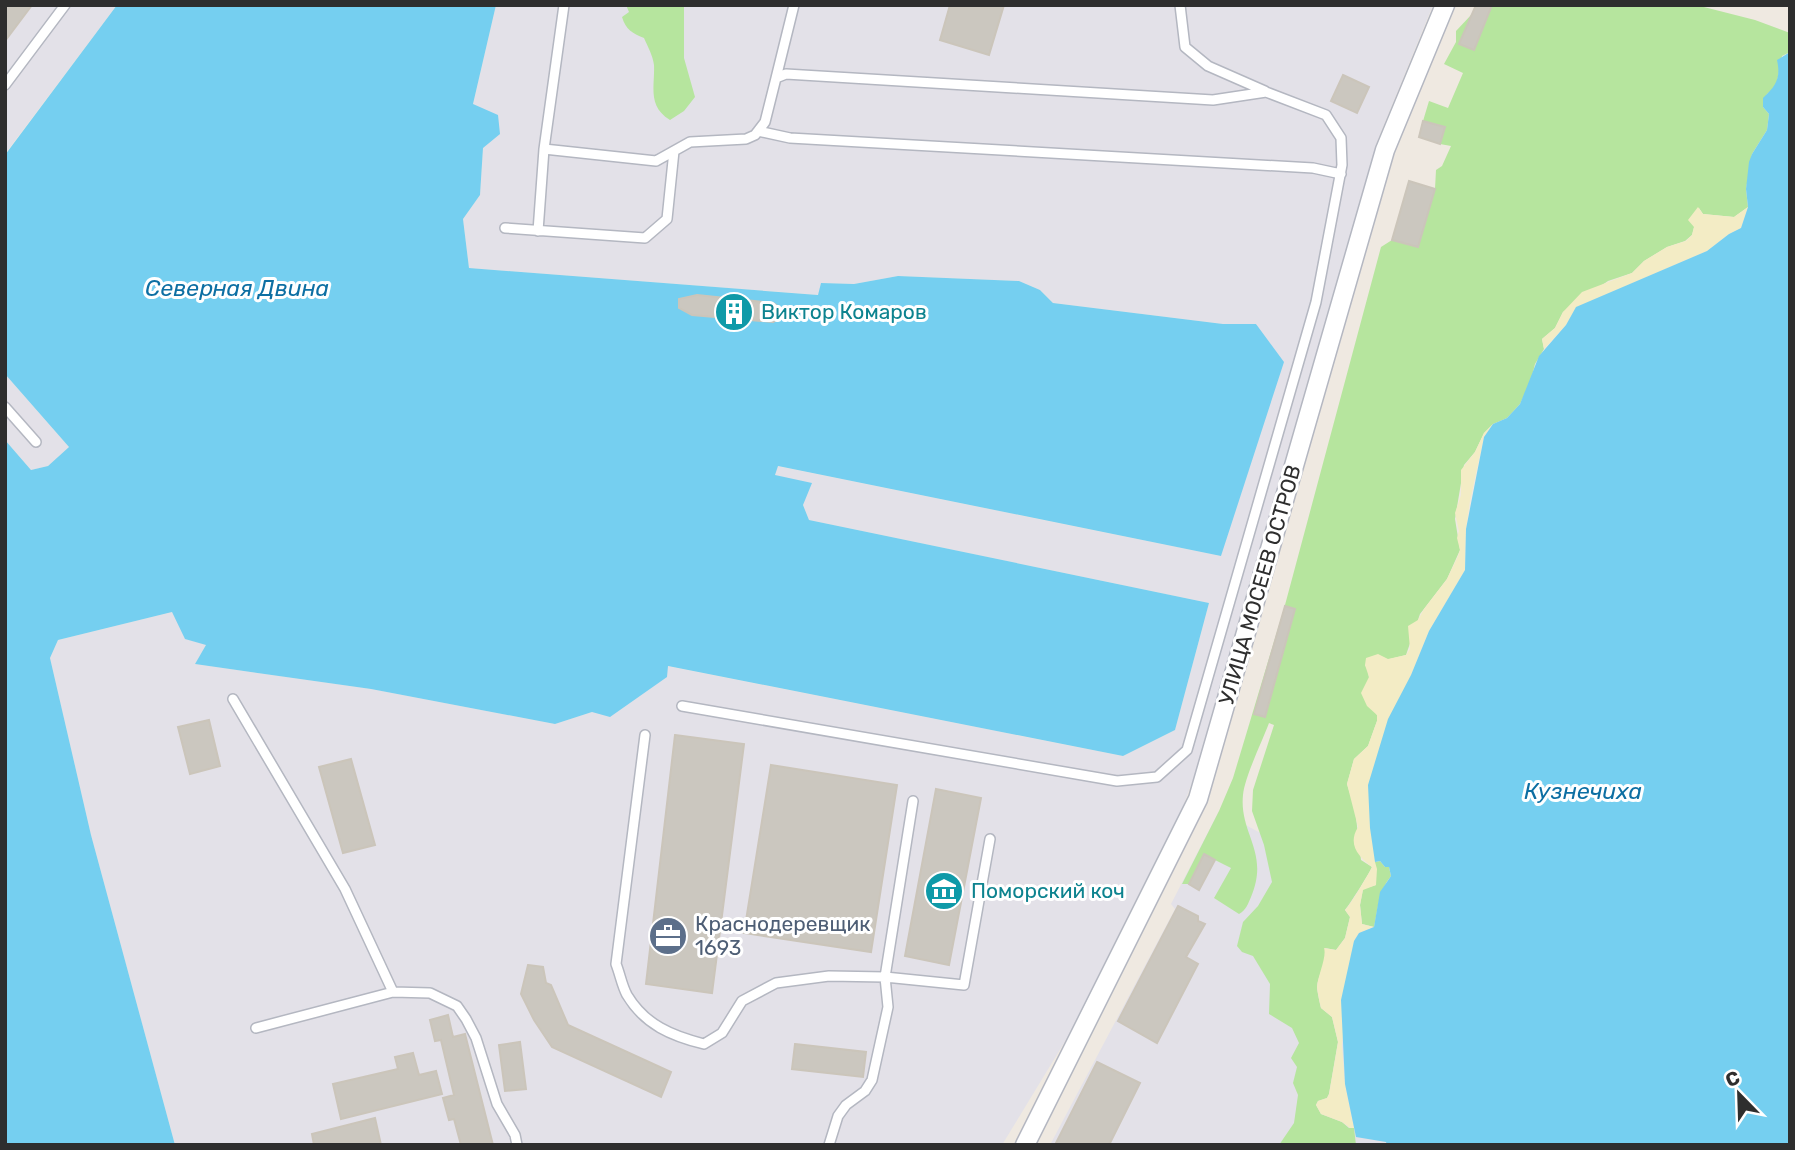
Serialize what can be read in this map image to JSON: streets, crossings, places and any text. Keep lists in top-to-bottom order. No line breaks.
{"streets":{"street":["УЛИЦА МОСЕЕВ ОСТРОВ"]},"water":["Северная Двина","Кузнечиха"],"places":{"building":["Виктор Комаров"],"museum":["Поморский коч"],"office":["Краснодеревщик 1693"]},"north":"top left"}
